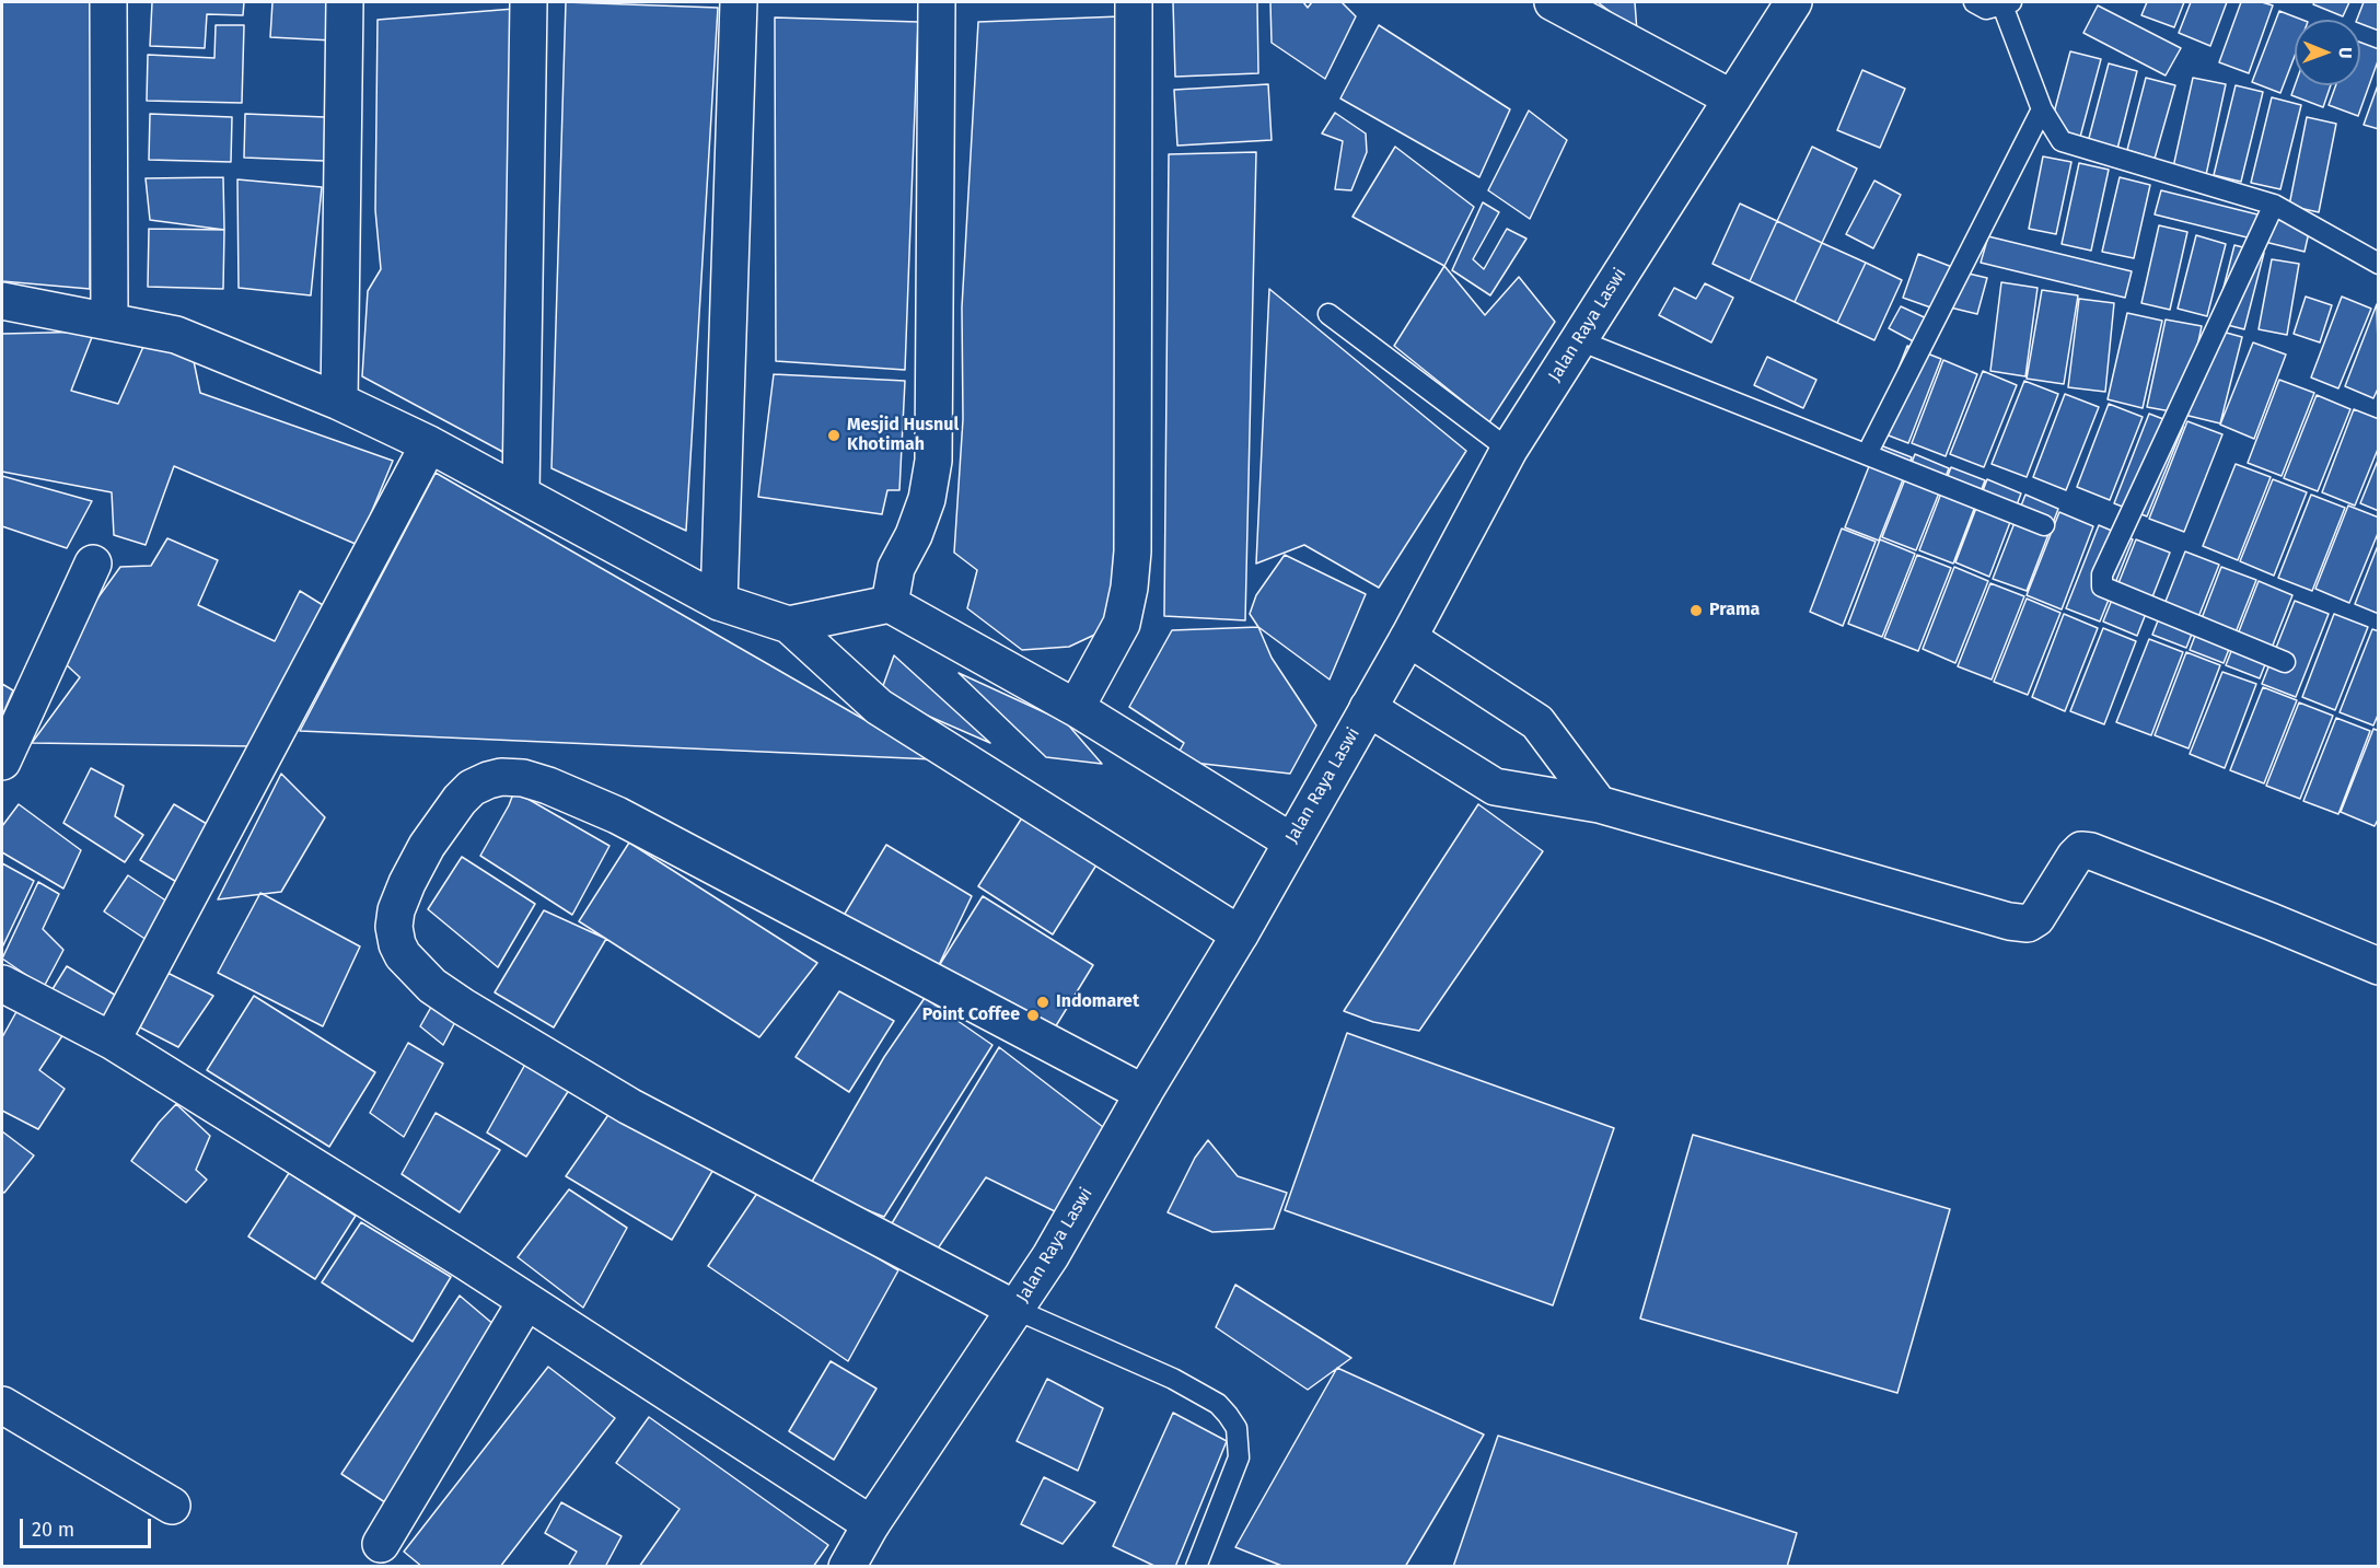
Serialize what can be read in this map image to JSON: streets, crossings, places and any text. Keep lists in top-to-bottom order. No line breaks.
{"streets":{"street":["Jalan Raya Laswi"]},"places":["Mesjid Husnul Khotimah","Prama","Indomaret","Point Coffee"],"scale_bar":"20 m","north":"right"}
